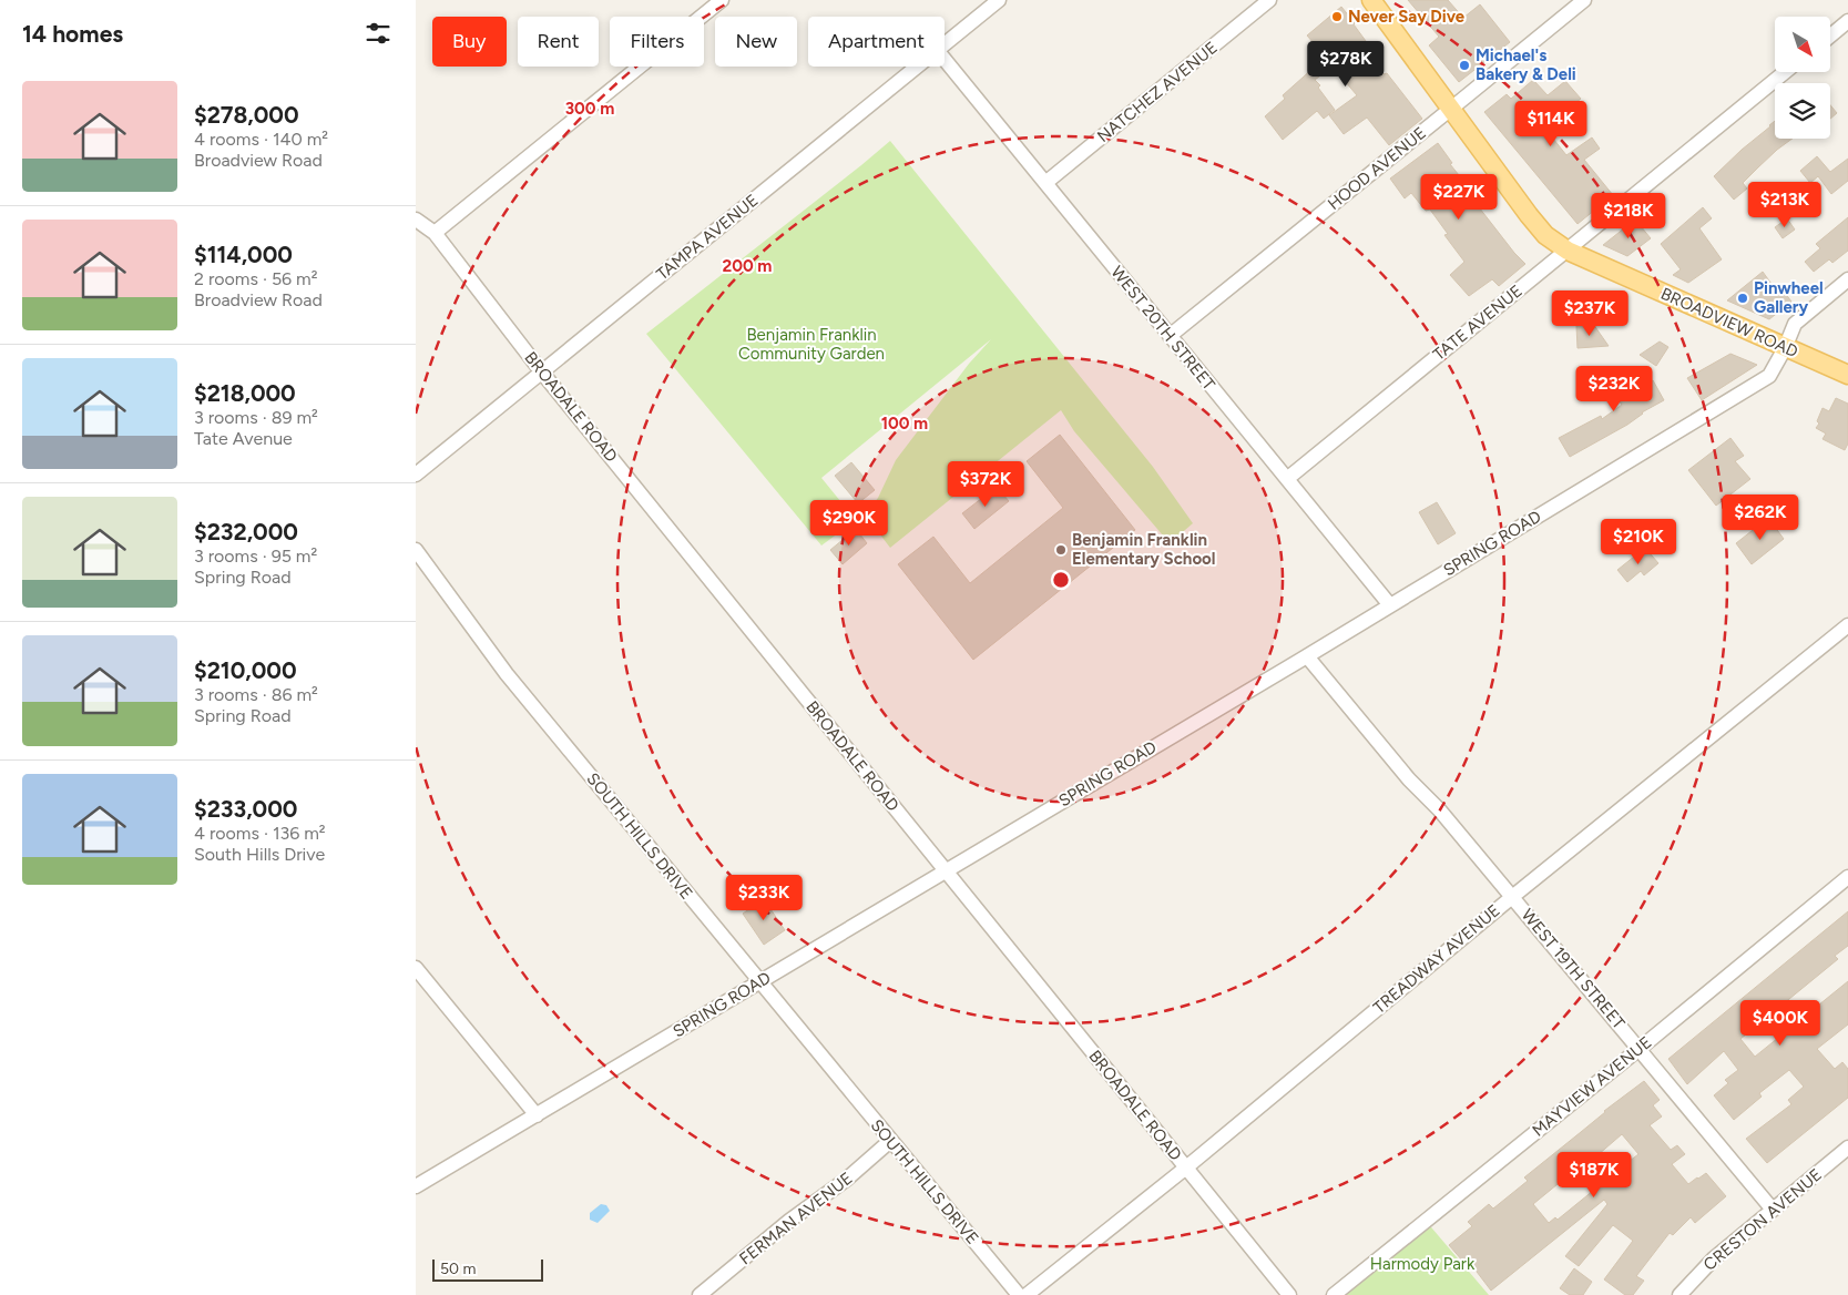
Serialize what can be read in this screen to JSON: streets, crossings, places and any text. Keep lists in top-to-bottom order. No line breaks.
{"streets":{"main road":["BROADVIEW ROAD"],"street":["NATCHEZ AVENUE","HOOD AVENUE","TAMPA AVENUE","TATE AVENUE","WEST 20TH STREET","BROADALE ROAD","SPRING ROAD","SOUTH HILLS DRIVE","TREADWAY AVENUE","WEST 19TH STREET","MAYVIEW AVENUE","FERMAN AVENUE","CRESTON AVENUE"]},"crossings":[["NATCHEZ AVENUE","WEST 20TH STREET"],["HOOD AVENUE","BROADVIEW ROAD"],["HOOD AVENUE","WEST 20TH STREET"],["TAMPA AVENUE","BROADALE ROAD"],["TATE AVENUE","BROADVIEW ROAD"],["TATE AVENUE","WEST 20TH STREET"],["BROADVIEW ROAD","SPRING ROAD"],["WEST 20TH STREET","SPRING ROAD"],["BROADALE ROAD","SPRING ROAD"],["BROADALE ROAD","TREADWAY AVENUE"],["SPRING ROAD","SOUTH HILLS DRIVE"],["SPRING ROAD","WEST 19TH STREET"],["SOUTH HILLS DRIVE","FERMAN AVENUE"],["TREADWAY AVENUE","WEST 19TH STREET"],["WEST 19TH STREET","MAYVIEW AVENUE"],["WEST 19TH STREET","CRESTON AVENUE"]],"parks":["Benjamin Franklin Community Garden","Harmody Park"],"places":["Never Say Dive","Michael's Bakery & Deli","Pinwheel Gallery","Benjamin Franklin Elementary School"],"scale_bar":"50 m","north":"bottom right","page":{"heading":"14 homes","chip":["Buy","Rent","Filters","New","Apartment"],"price":["$278K","$114K","$227K","$213K","$218K","$237K","$232K","$372K","$262K","$290K","$210K","$233K","$400K","$187K"],"list":[{"name":"$278,000","note":"4 rooms · 140 m² · Broadview Road"},{"name":"$114,000","note":"2 rooms · 56 m² · Broadview Road"},{"name":"$218,000","note":"3 rooms · 89 m² · Tate Avenue"},{"name":"$232,000","note":"3 rooms · 95 m² · Spring Road"},{"name":"$210,000","note":"3 rooms · 86 m² · Spring Road"},{"name":"$233,000","note":"4 rooms · 136 m² · South Hills Drive"}],"scale":"50 m"},"rings":["300 m","200 m","100 m"]}
